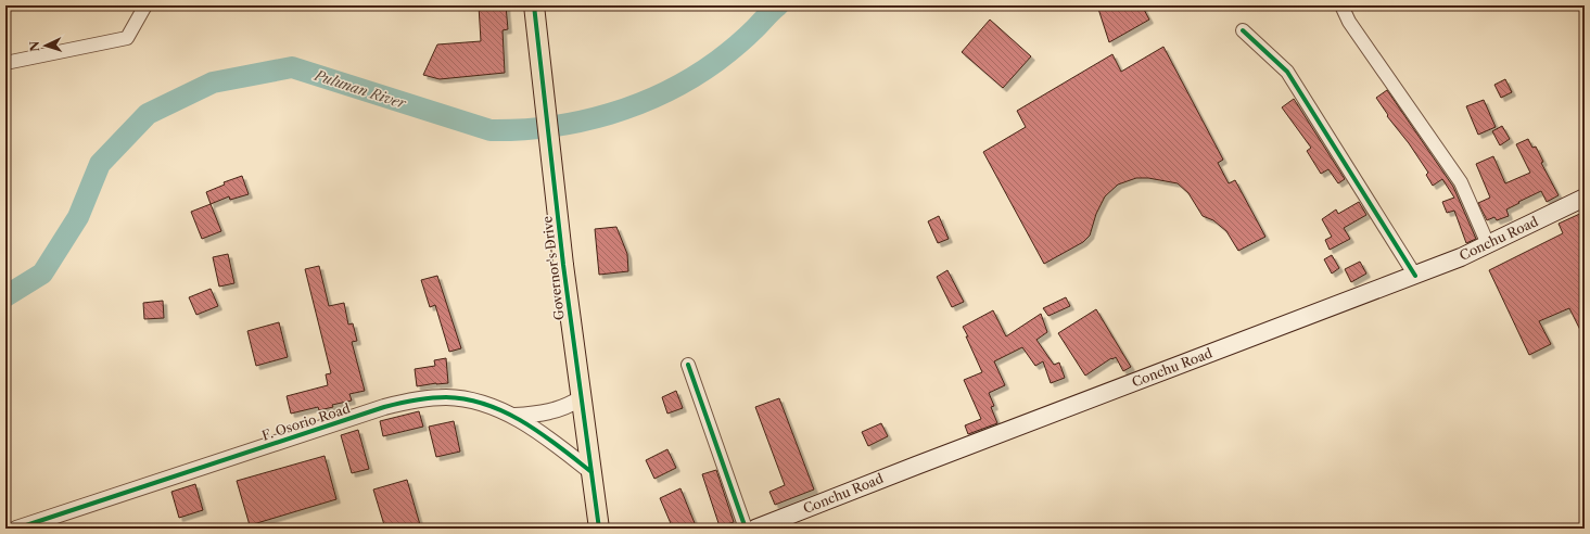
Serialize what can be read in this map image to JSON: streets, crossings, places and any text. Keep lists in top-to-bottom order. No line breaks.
{"streets":{"main road":["Conchu Road","Governor's Drive"],"street":["F. Osorio Road"]},"crossings":[["Governor's Drive","F. Osorio Road"]],"water":["Pulunan River"],"north":"left"}
